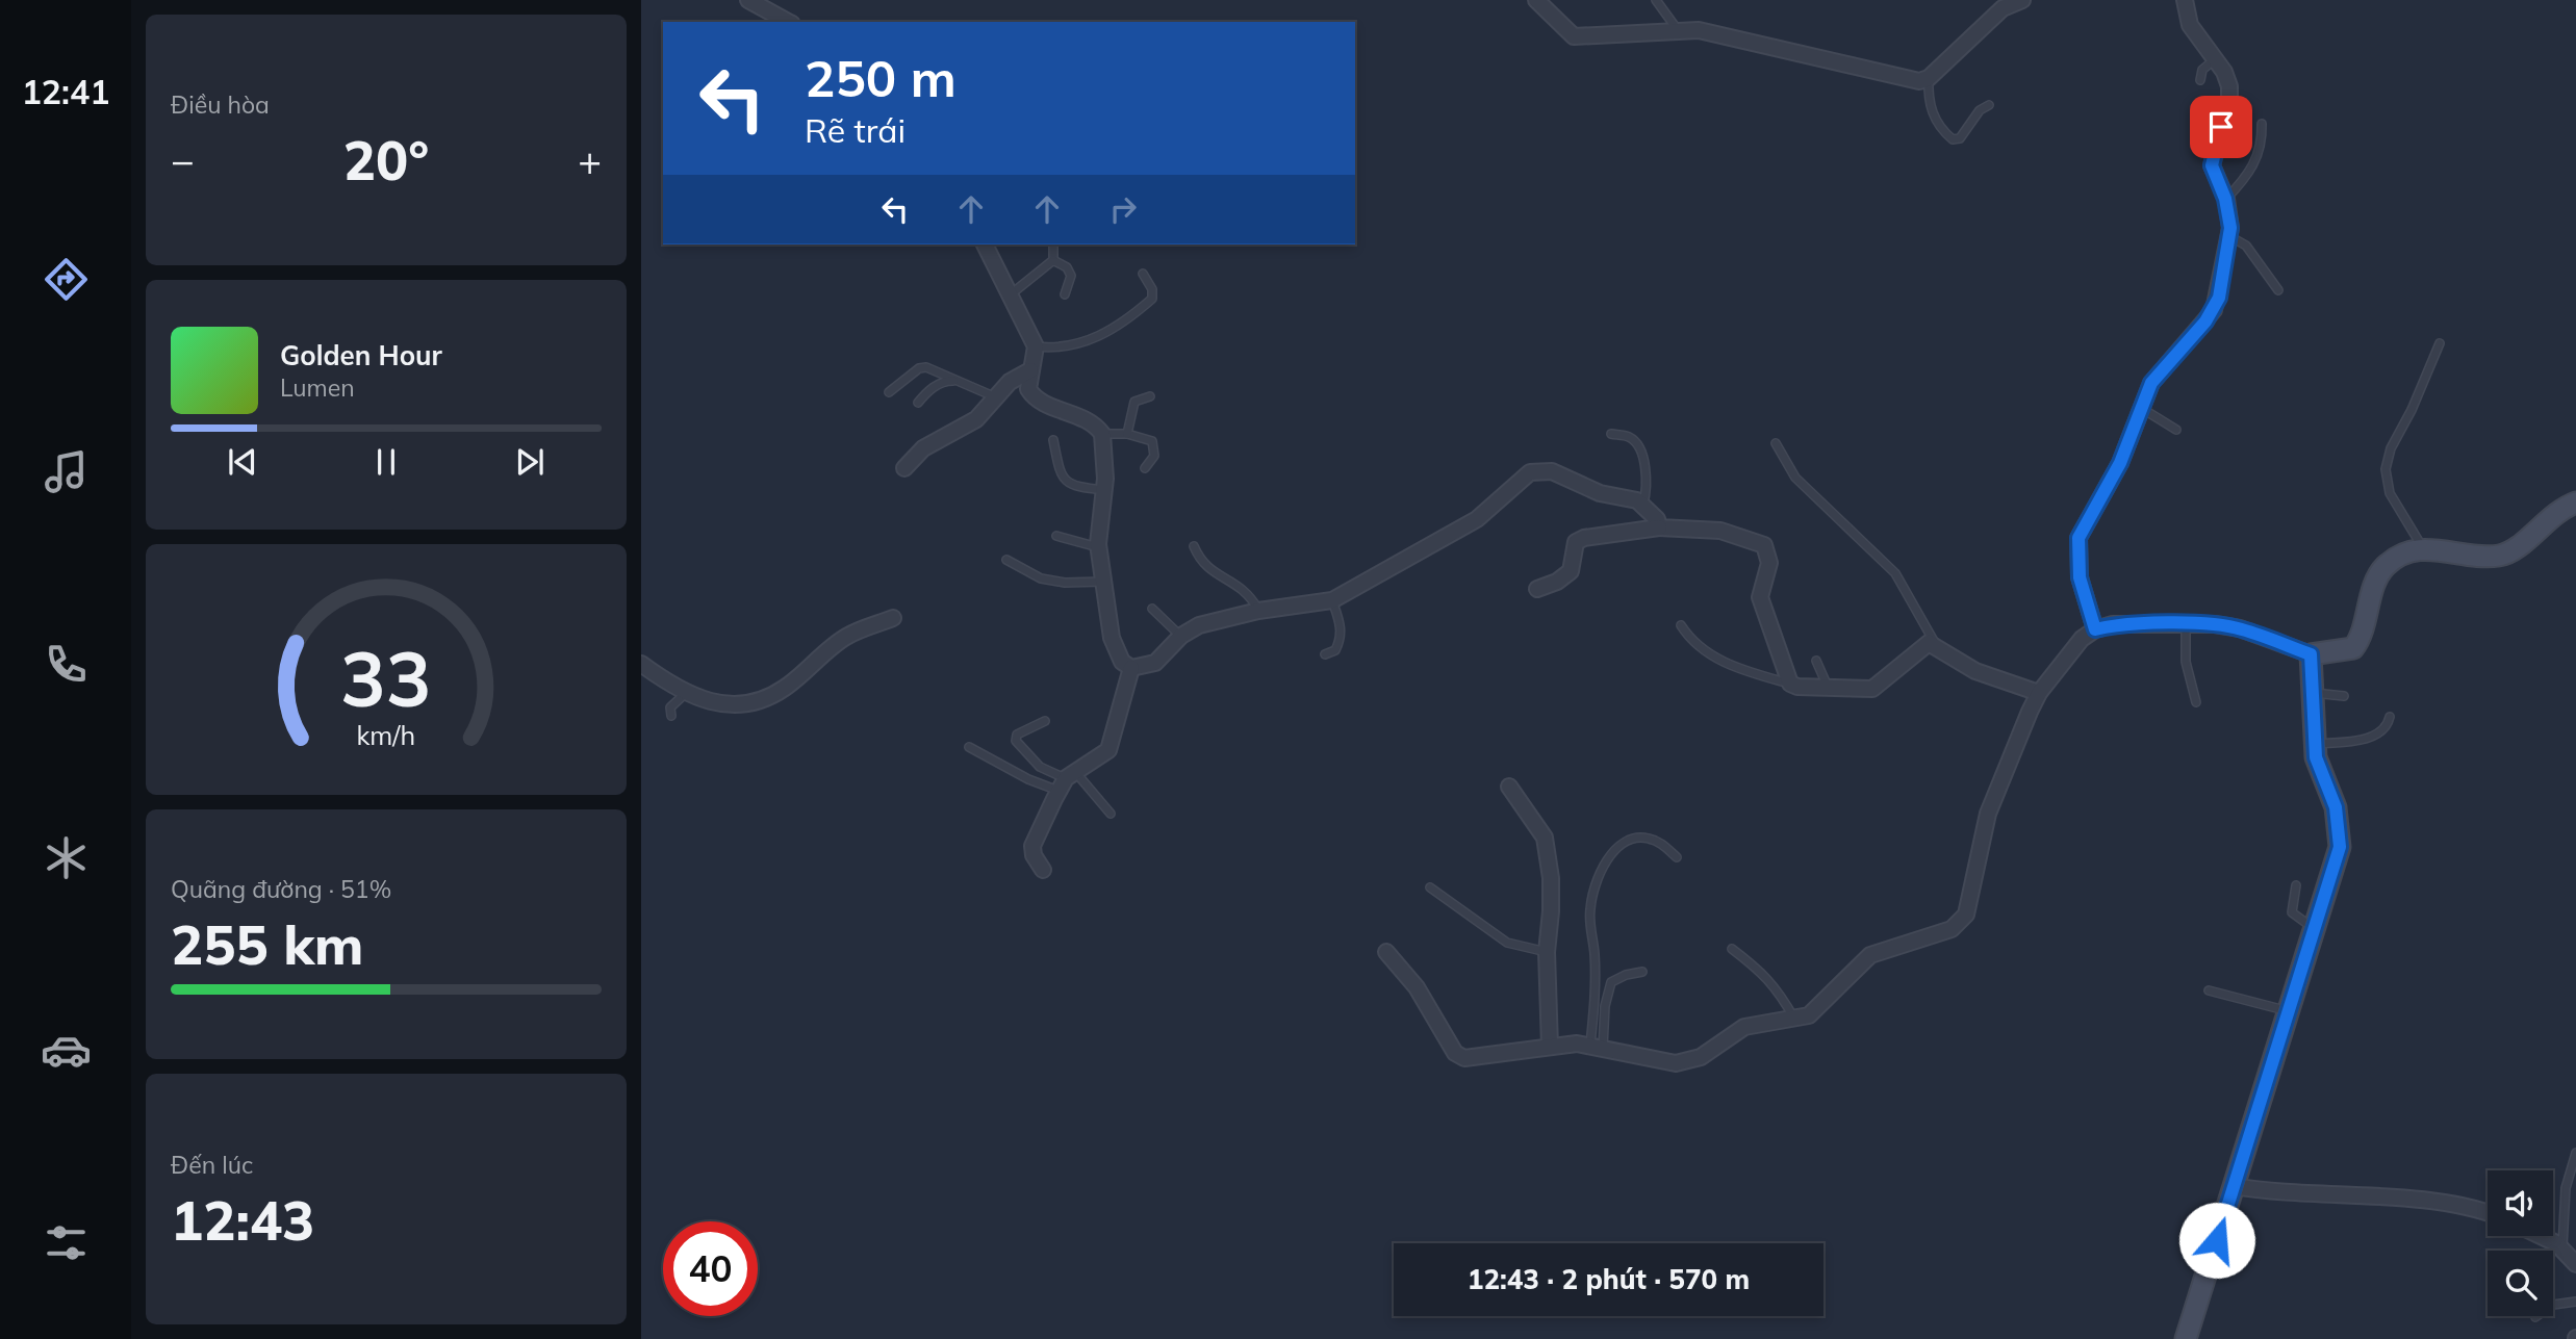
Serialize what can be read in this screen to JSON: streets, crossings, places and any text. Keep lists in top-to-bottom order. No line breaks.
{"page":{"tabs":"12:41","tile":["Điều hòa",["Quãng đường · 51%","255 km"],["Đến lúc","12:43"]],"turn":["250 m","Rẽ trái"],"heat":["−","20°","+"],"song":["Golden Hour","Lumen"],"limit":"40","trip":"12:43 · 2 phút · 570 m","gauge":["33","km/h"]}}
